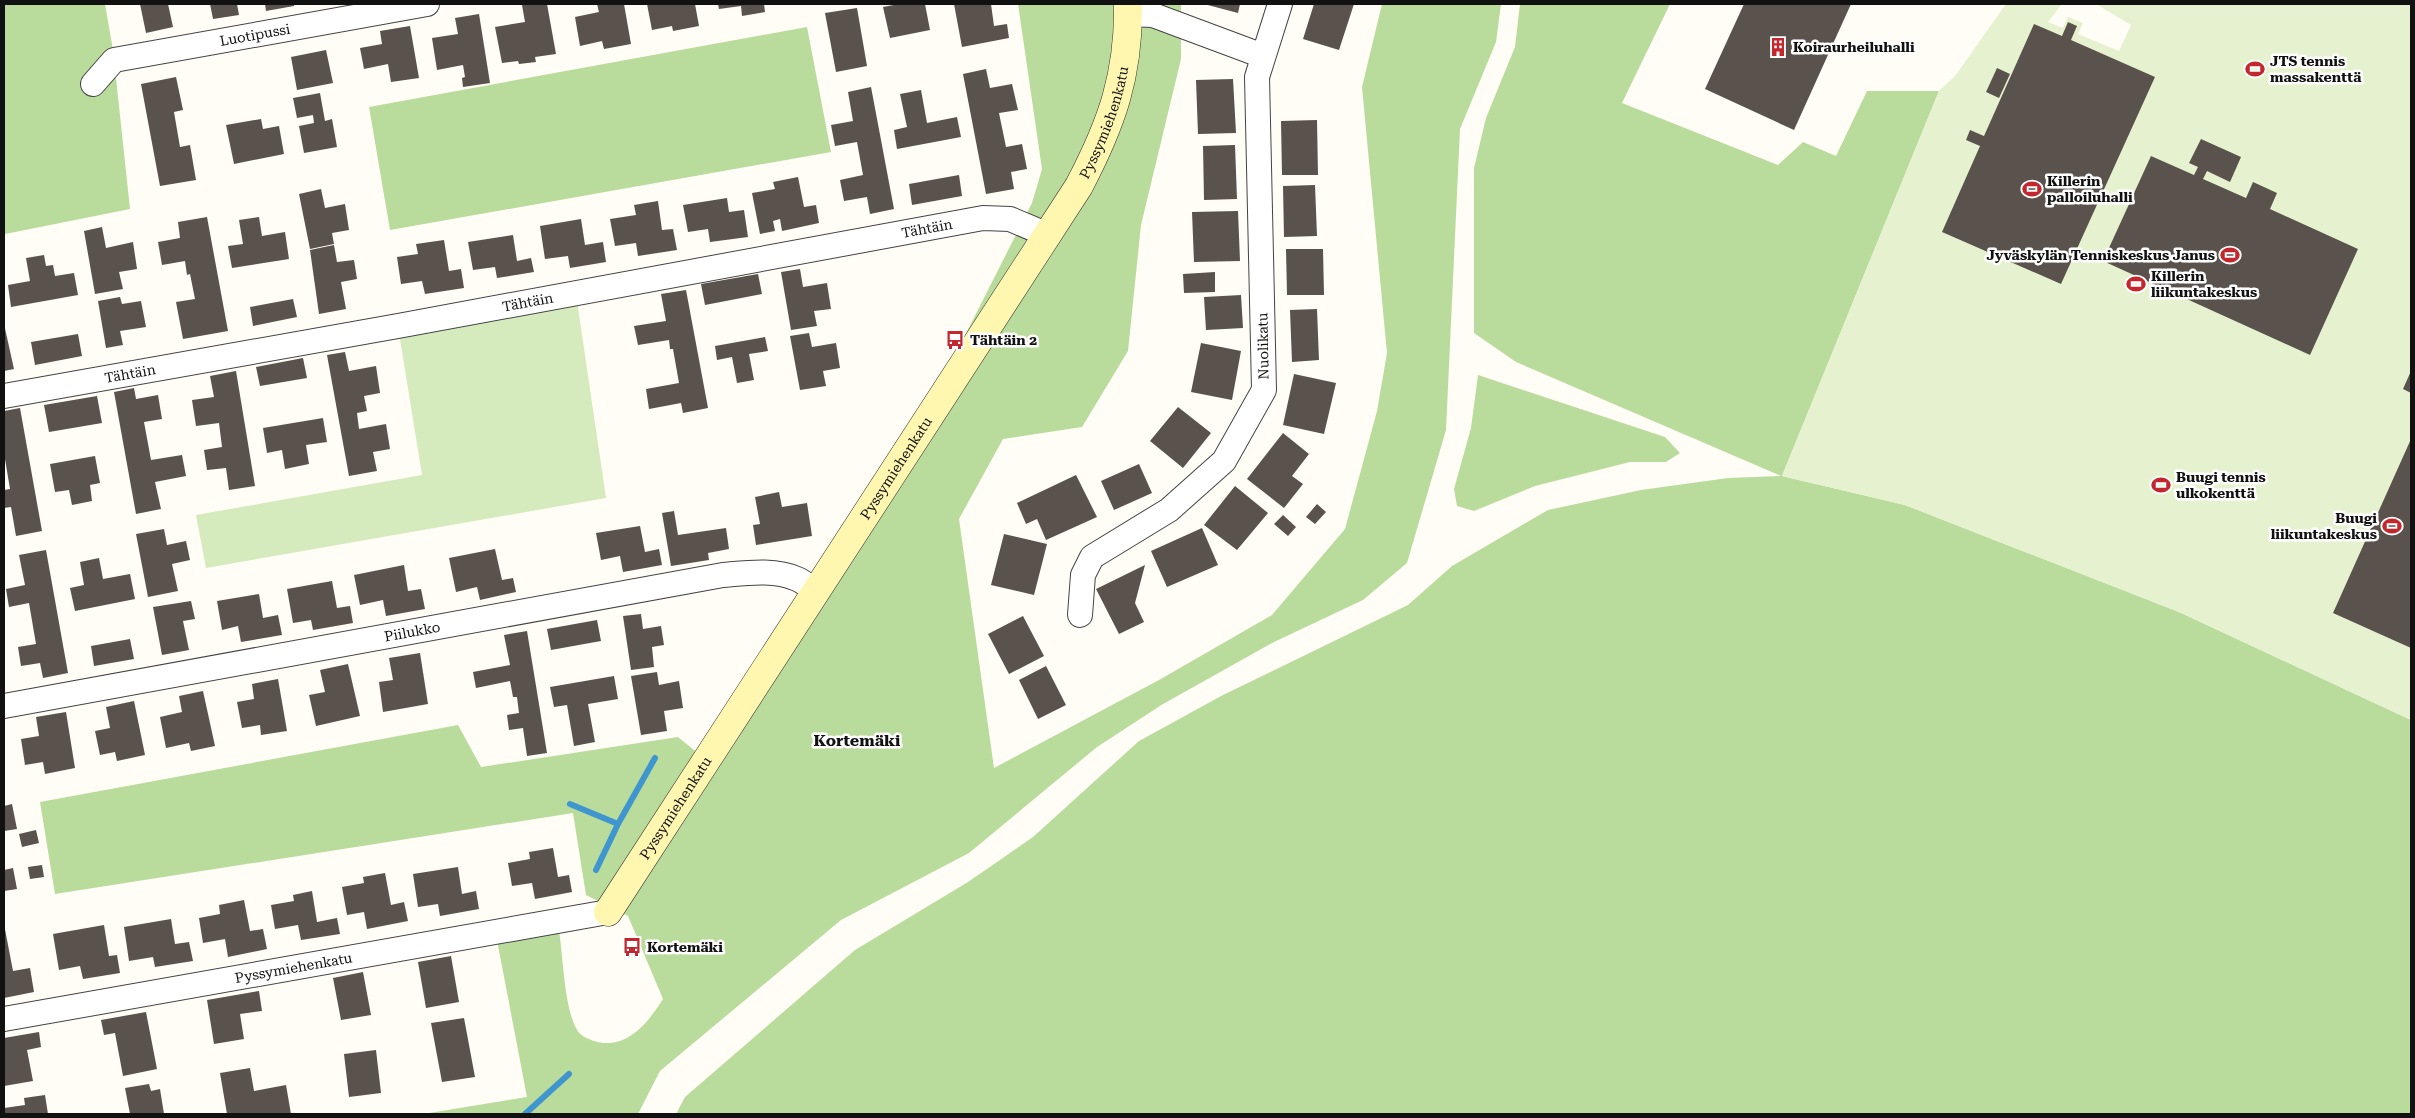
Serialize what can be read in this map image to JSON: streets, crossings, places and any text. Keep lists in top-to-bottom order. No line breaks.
{"streets":{"street":["Luotipussi","Pyssymiehenkatu","Tähtäin","Nuolikatu","Piilukko"]},"crossings":[["Pyssymiehenkatu","Tähtäin"],["Pyssymiehenkatu","Piilukko"]],"districts":["Kortemäki"],"places":{"building":["Koiraurheiluhalli"],"sports":["JTS tennis massakenttä","Killerin palloiluhalli","Jyväskylän Tenniskeskus Janus","Killerin liikuntakeskus","Buugi tennis ulkokenttä","Buugi liikuntakeskus"],"bus stop":["Tähtäin 2","Kortemäki"]}}
